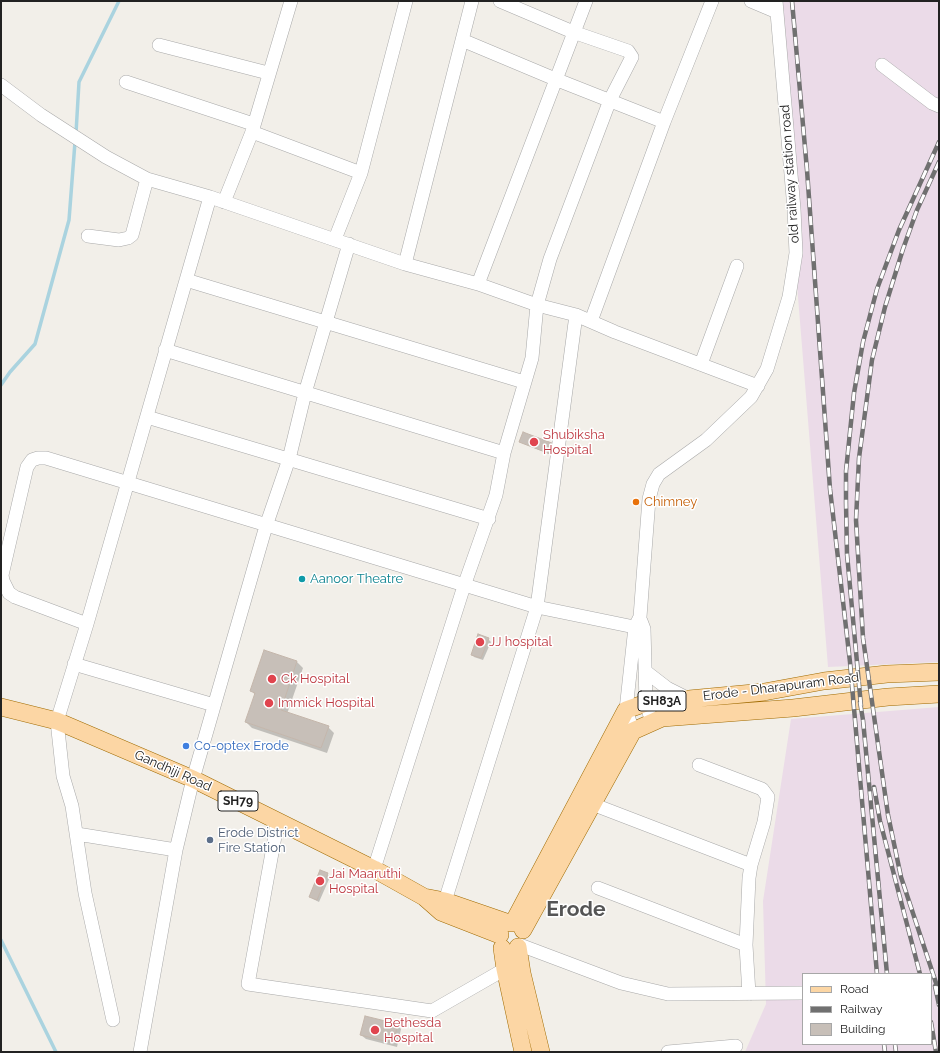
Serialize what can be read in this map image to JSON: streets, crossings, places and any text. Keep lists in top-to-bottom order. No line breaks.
{"streets":{"main road":["Erode - Dharapuram Road","SH83A","Gandhiji Road","SH79"],"street":["old railway station road"]},"crossings":[["Erode - Dharapuram Road","SH83A"],["SH83A","Gandhiji Road"]],"districts":["Erode"],"places":["Shubiksha Hospital","Chimney","Aanoor Theatre","JJ hospital","Ck Hospital","Immick Hospital","Co-optex Erode","Erode District Fire Station","Jai Maaruthi Hospital","Bethesda Hospital"],"legend":["Road","Railway","Building"]}
